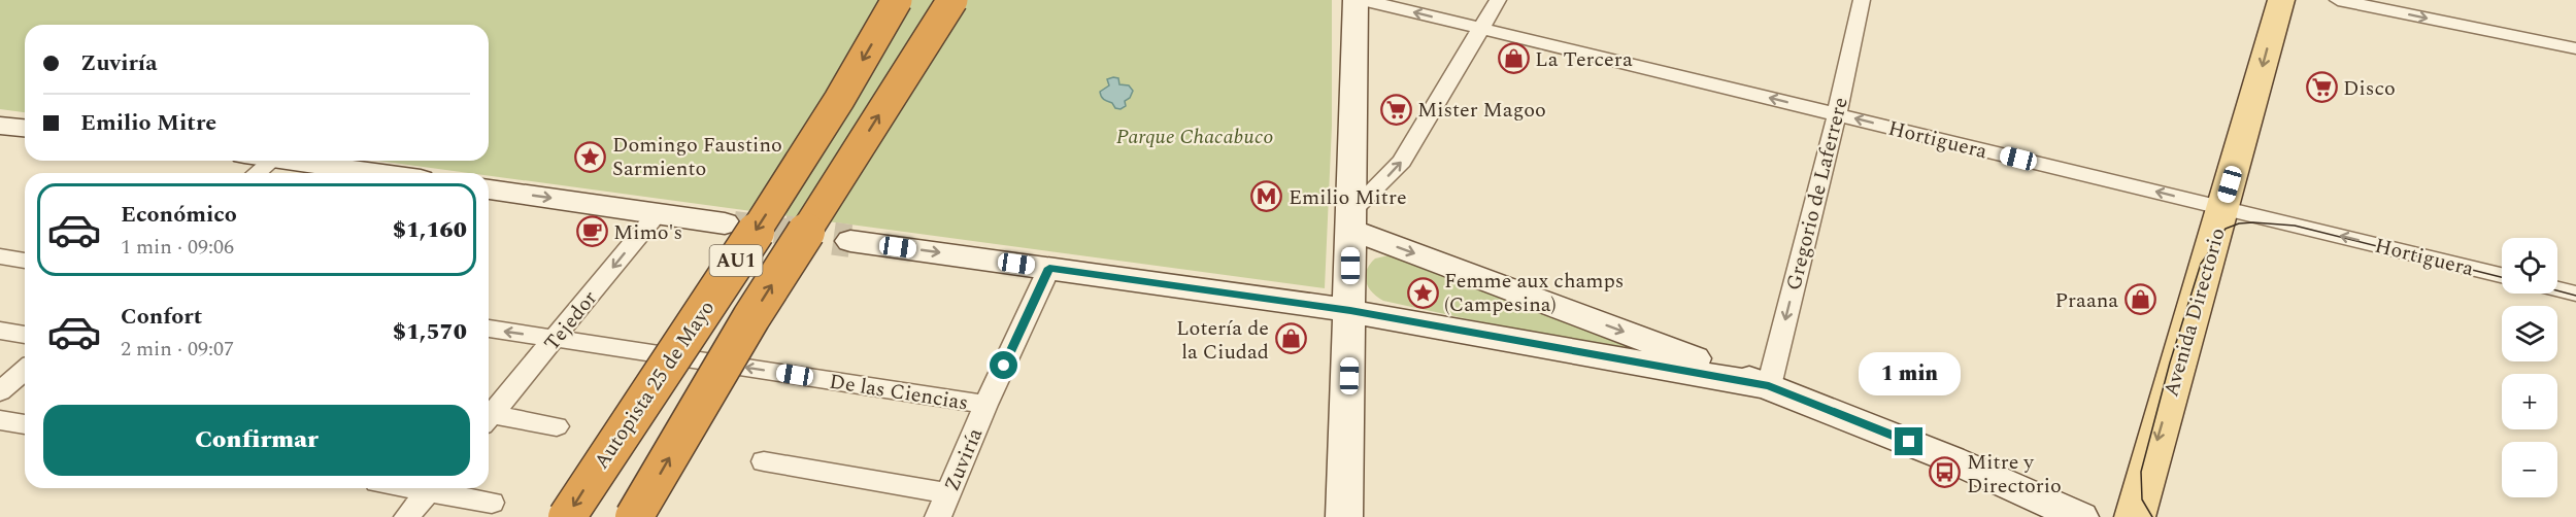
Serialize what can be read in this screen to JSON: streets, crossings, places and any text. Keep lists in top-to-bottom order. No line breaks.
{"streets":{"highway":["AU1","Autopista 25 de Mayo"],"main road":["Avenida Directorio"],"street":["Hortiguera","Gregorio de Laferrere","Tejedor","De las Ciencias","Zuviría"]},"crossings":[["Hortiguera","Gregorio de Laferrere"],["Hortiguera","Avenida Directorio"],["Tejedor","De las Ciencias"],["De las Ciencias","Zuviría"]],"one_way":["Hortiguera","Gregorio de Laferrere","Avenida Directorio","Tejedor"],"parks":["Parque Chacabuco"],"places":{"shop":["La Tercera","Praana","Lotería de la Ciudad"],"supermarket":["Disco","Mister Magoo"],"place":["Domingo Faustino Sarmiento","Femme aux champs (Campesina)"],"metro station":["Emilio Mitre"],"cafe":["Mimo's"],"bus stop":["Mitre y Directorio"]},"page":{"banner":["Zuviría","Emilio Mitre"],"list":[{"name":"Económico","note":"1 min · 09:06","value":"$1,160"},{"name":"Confort","note":"2 min · 09:07","value":"$1,570"}],"map_buttons":["+","−"],"bubble":"1 min","buttons":"Confirmar"}}
